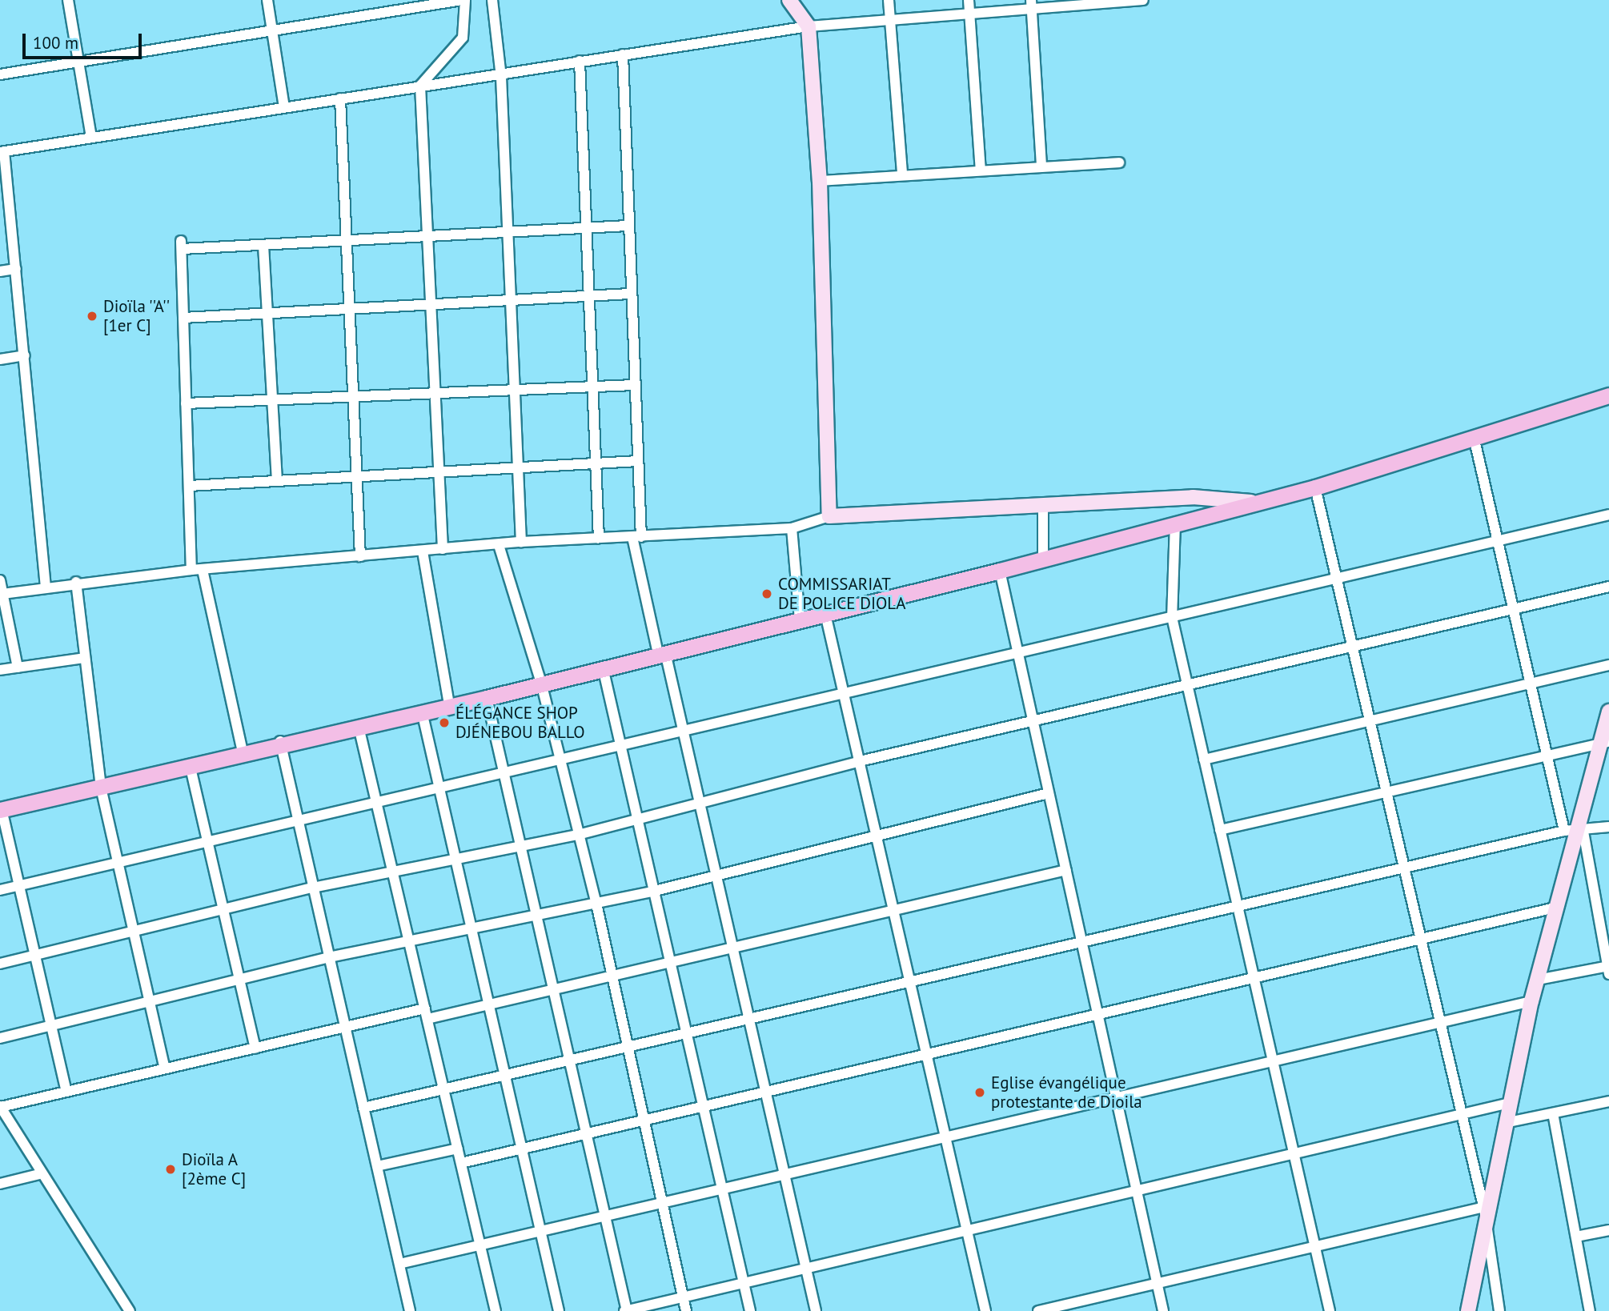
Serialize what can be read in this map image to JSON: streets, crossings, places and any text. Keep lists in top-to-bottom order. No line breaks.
{"places":["Dioïla ''A'' [1er C]","COMMISSARIAT DE POLICE DIOLA","ÉLÉGANCE SHOP DJÉNEBOU BALLO","Eglise évangélique protestante de Dioila","Dioïla A [2ème C]"],"scale_bar":"100 m"}
